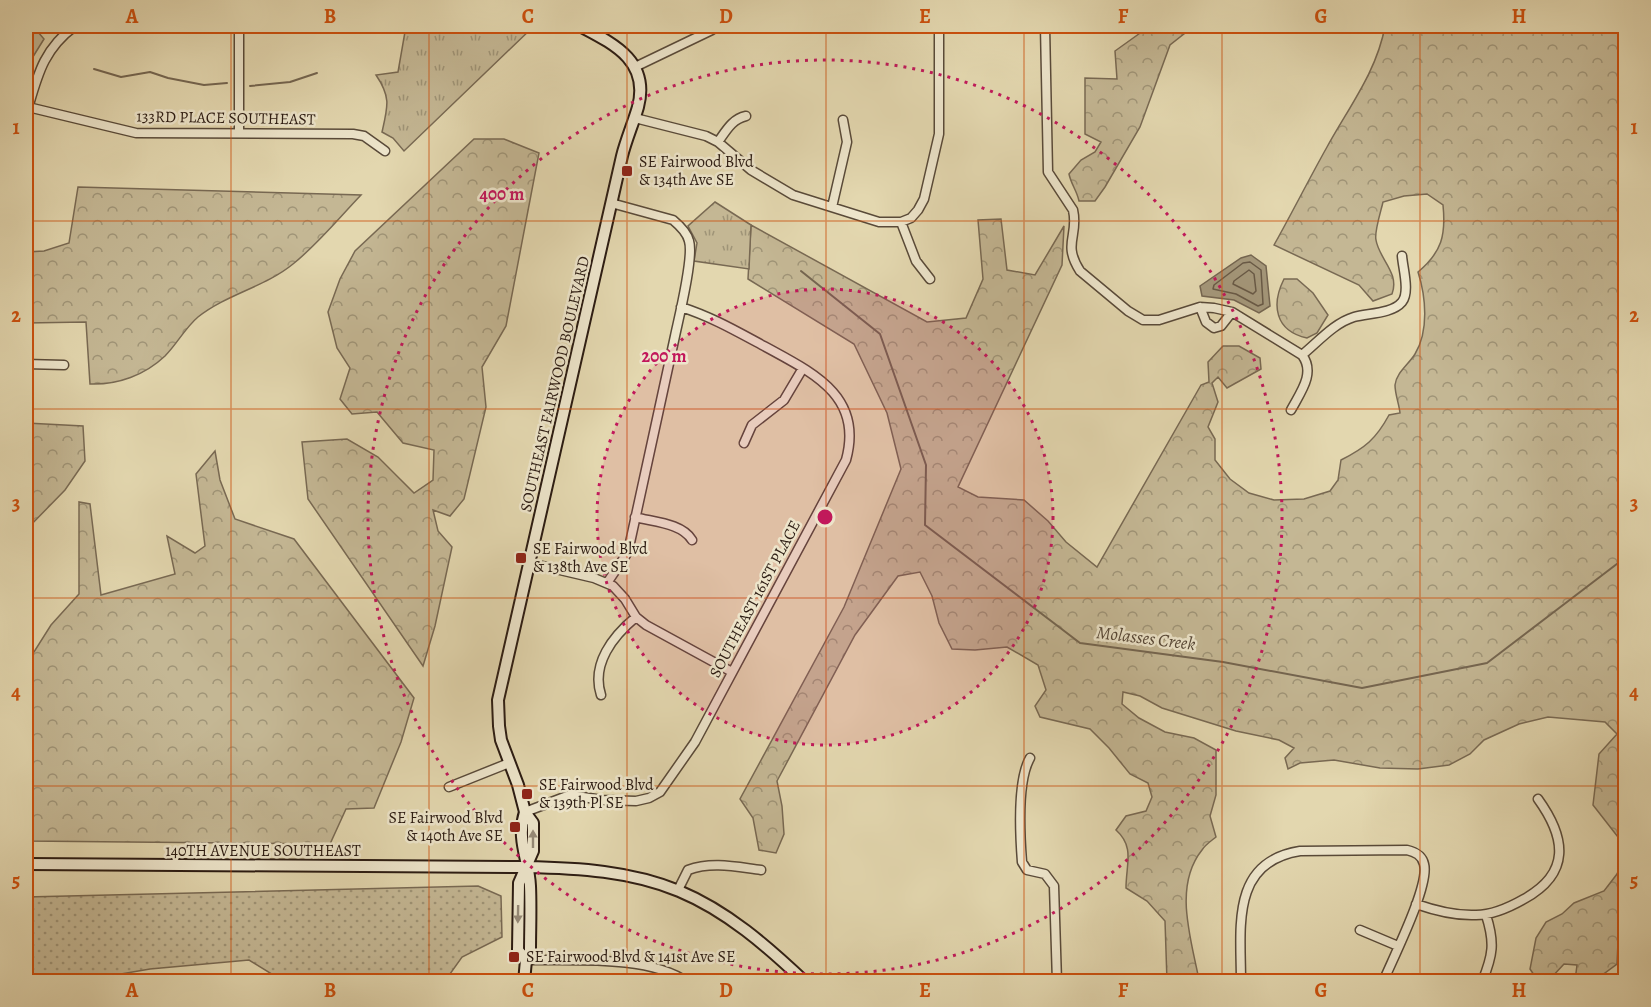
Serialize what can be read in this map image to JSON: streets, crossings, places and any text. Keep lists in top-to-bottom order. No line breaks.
{"streets":{"street":["133RD PLACE SOUTHEAST","SOUTHEAST FAIRWOOD BOULEVARD","SOUTHEAST 161ST PLACE","140TH AVENUE SOUTHEAST"]},"crossings":[["SOUTHEAST FAIRWOOD BOULEVARD","SOUTHEAST 161ST PLACE"],["SOUTHEAST FAIRWOOD BOULEVARD","140TH AVENUE SOUTHEAST"]],"water":["Molasses Creek"],"places":{"transit":["SE Fairwood Blvd & 134th Ave SE","SE Fairwood Blvd & 138th Ave SE","SE Fairwood Blvd & 139th Pl SE","SE Fairwood Blvd & 140th Ave SE","SE Fairwood Blvd & 141st Ave SE"]},"grid":{"columns":["A","B","C","D","E","F","G","H"],"rows":["1","2","3","4","5"]},"rings":["400 m","200 m"]}
